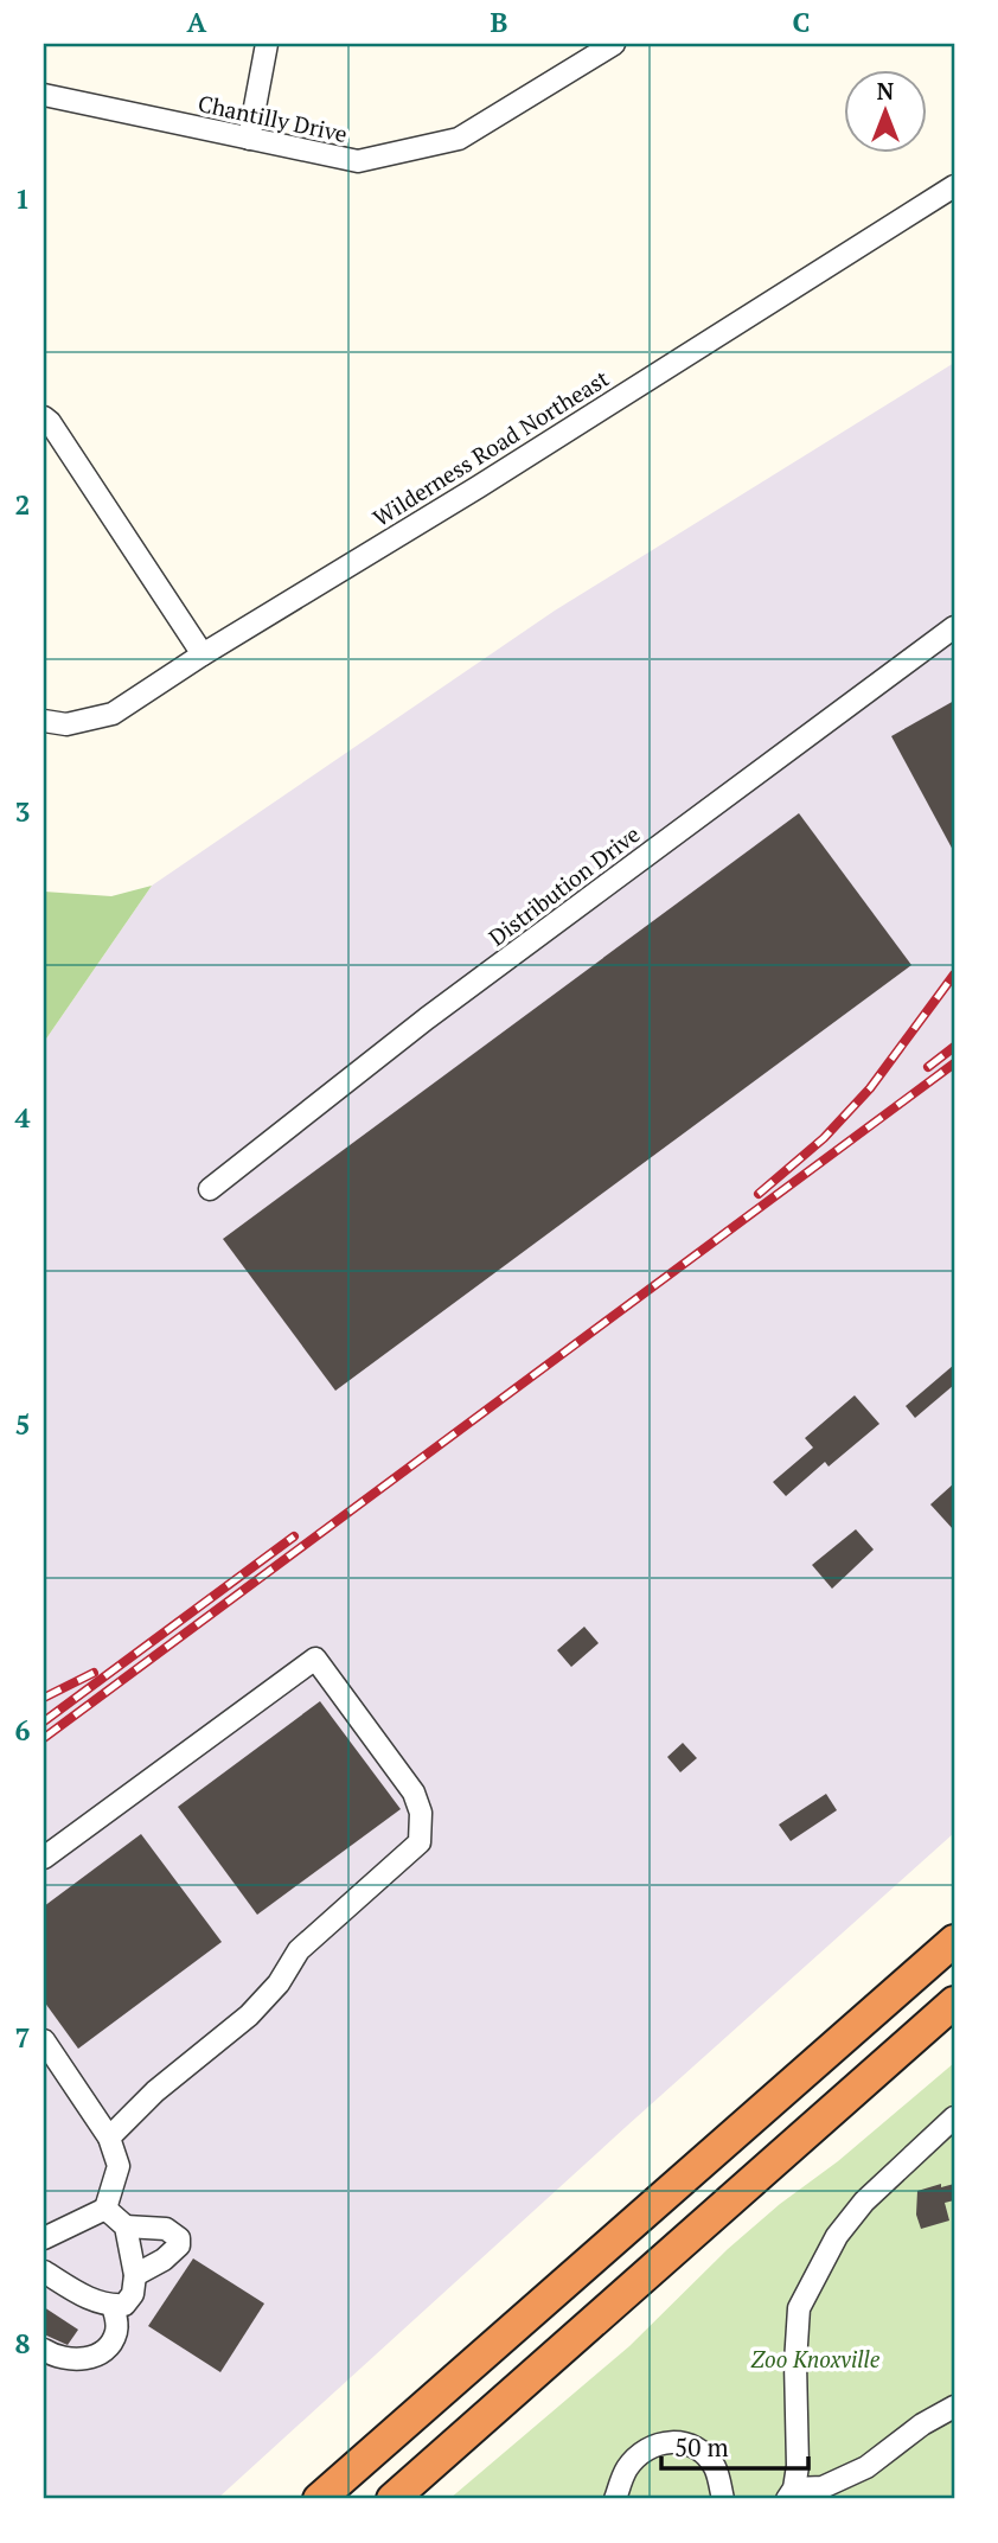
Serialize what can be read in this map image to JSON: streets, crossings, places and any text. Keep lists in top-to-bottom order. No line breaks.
{"streets":{"street":["Chantilly Drive","Wilderness Road Northeast","Distribution Drive"]},"parks":["Zoo Knoxville"],"scale_bar":"50 m","north":"top","grid":{"columns":["A","B","C"],"rows":["1","2","3","4","5","6","7","8"]}}
